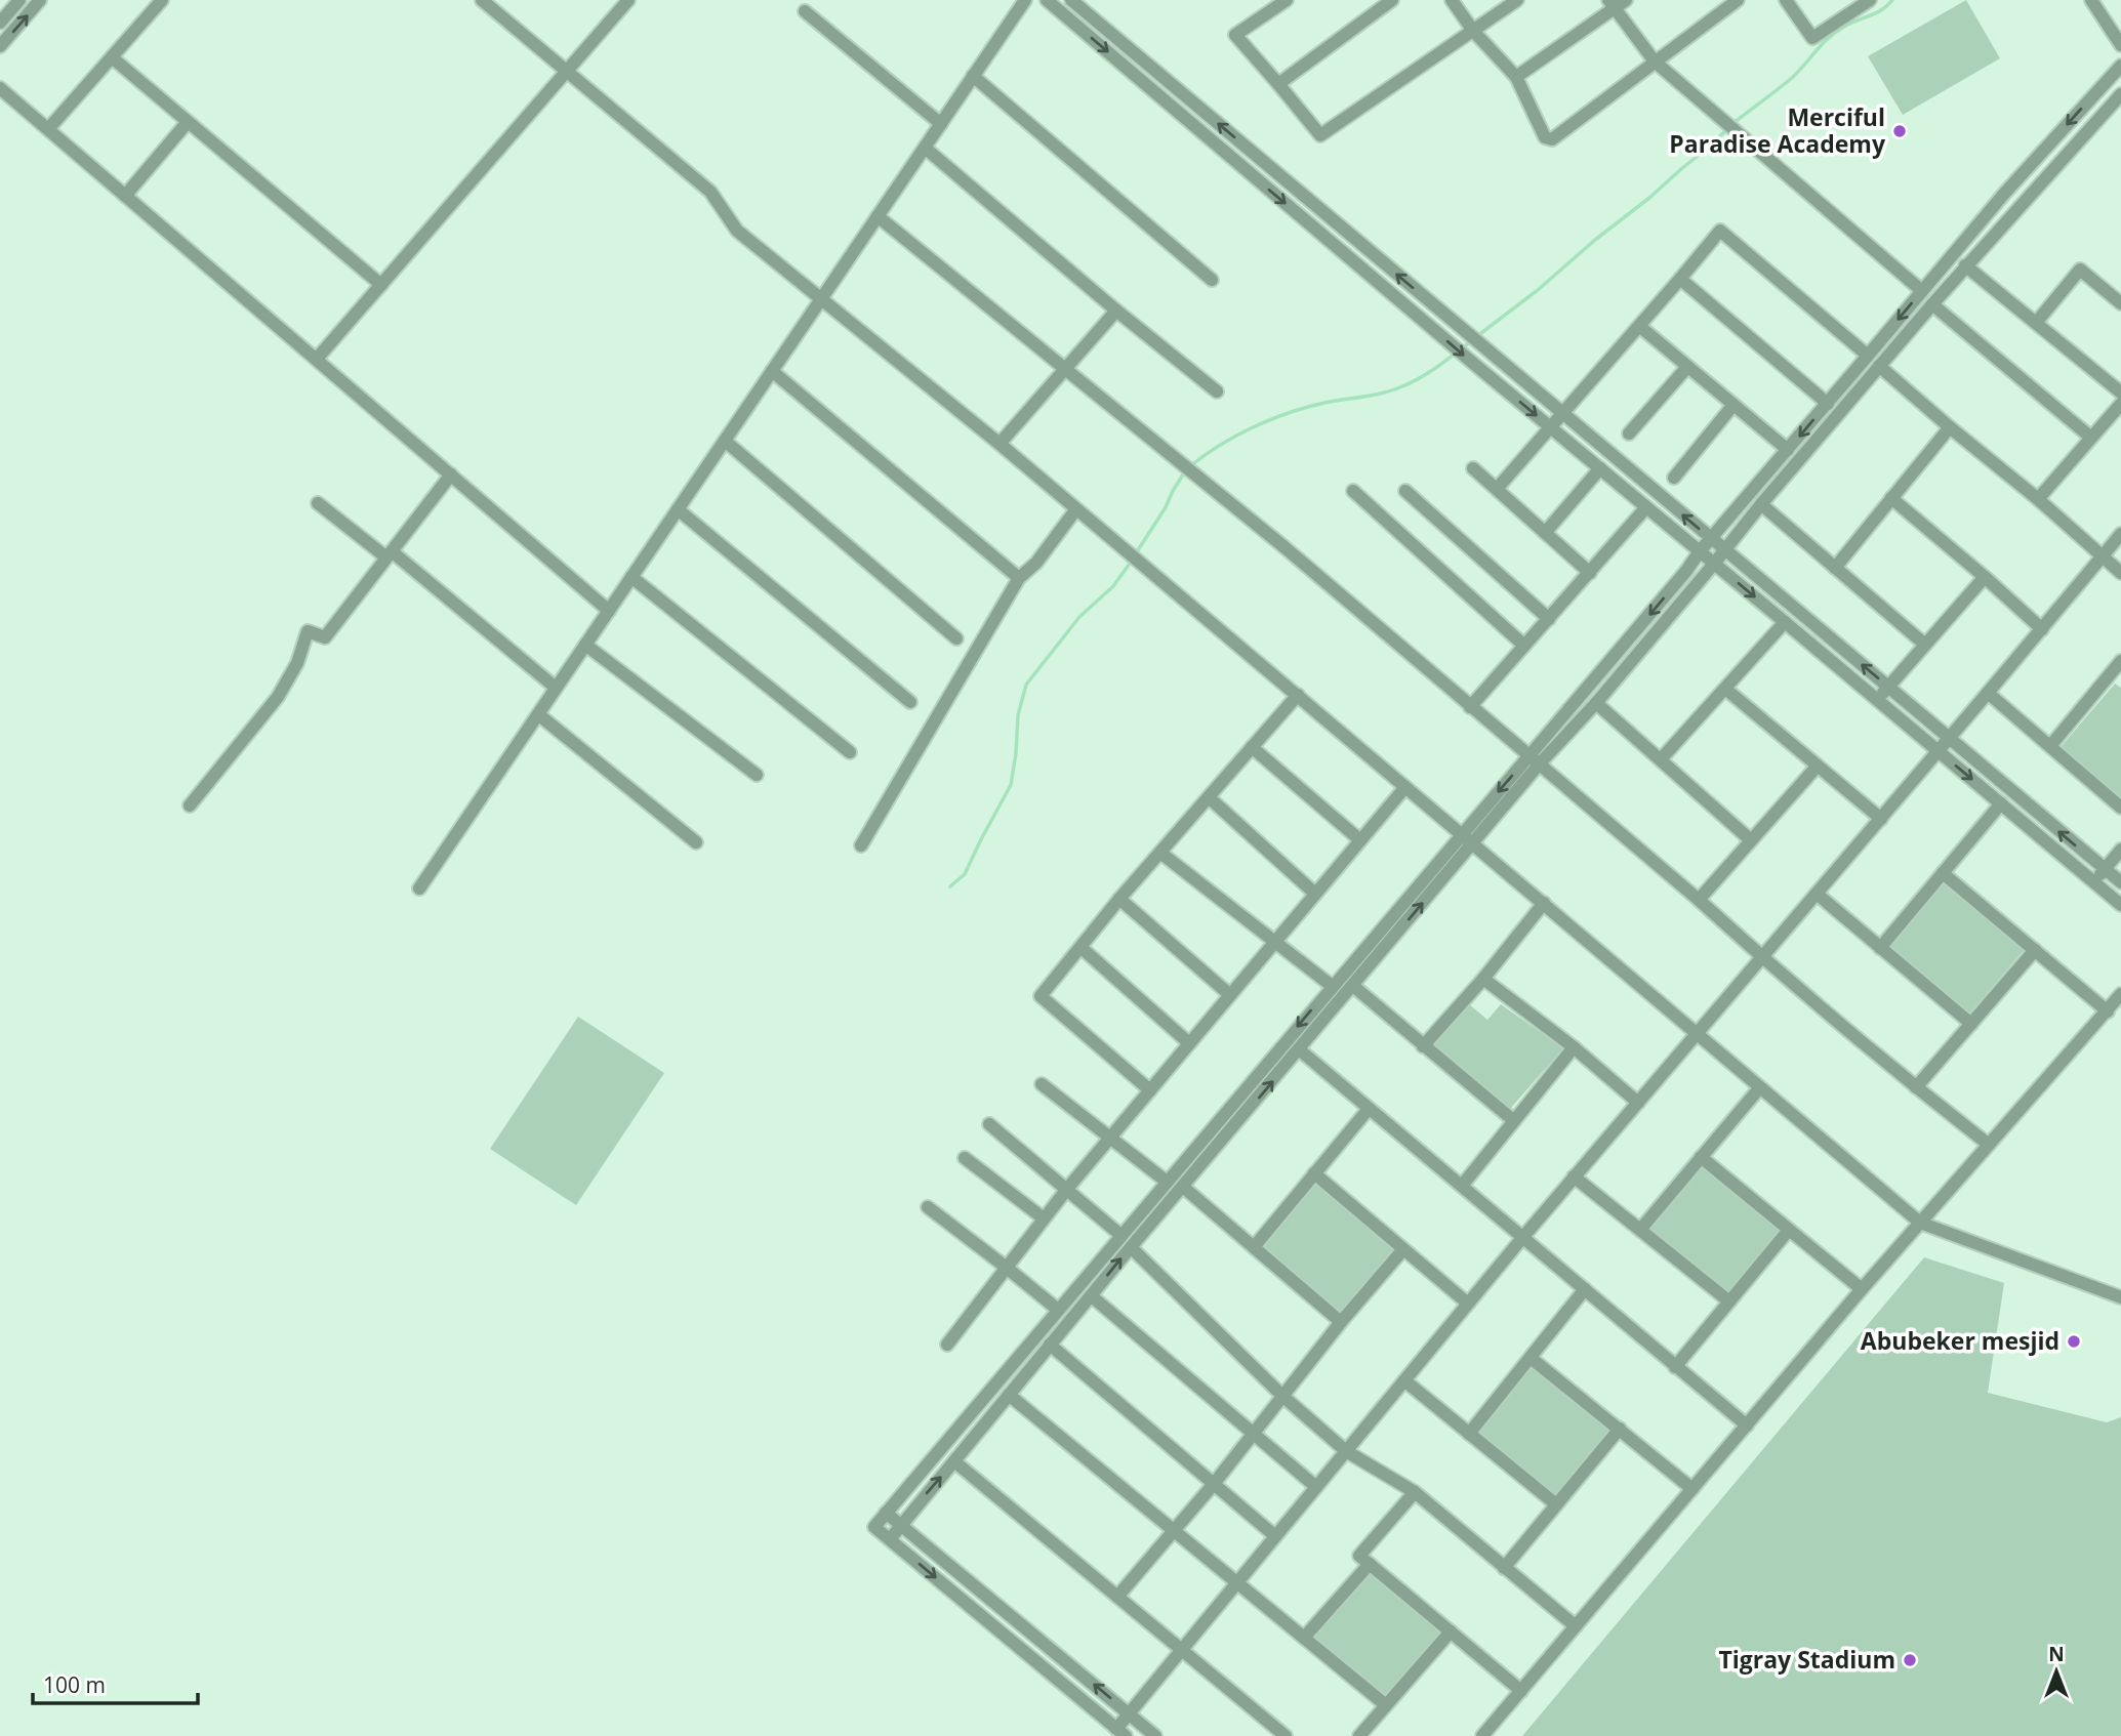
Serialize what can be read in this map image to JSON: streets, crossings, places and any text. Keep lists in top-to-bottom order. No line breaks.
{"places":["Merciful Paradise Academy","Abubeker mesjid","Tigray Stadium"],"scale_bar":"100 m","north":"top"}
